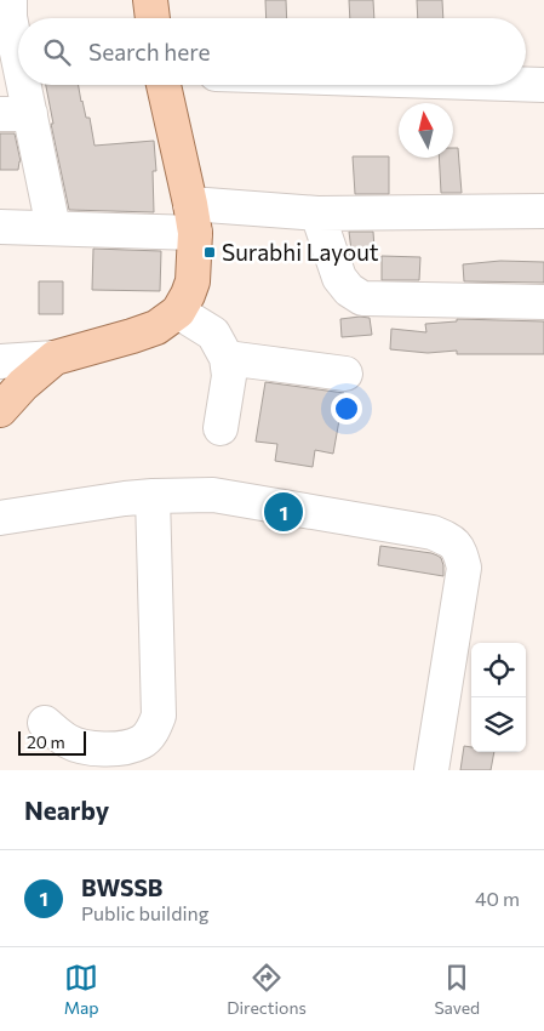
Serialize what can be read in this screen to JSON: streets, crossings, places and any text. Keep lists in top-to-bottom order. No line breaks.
{"places":{"transit":["Surabhi Layout"]},"scale_bar":"20 m","north":"top","page":{"search":"Search here","pins":"1","scale":"20 m","heading":"Nearby","list":[{"mark":"1","name":"BWSSB","note":"Public building","value":"40 m"}],"nav":["Map","Directions","Saved"]}}
